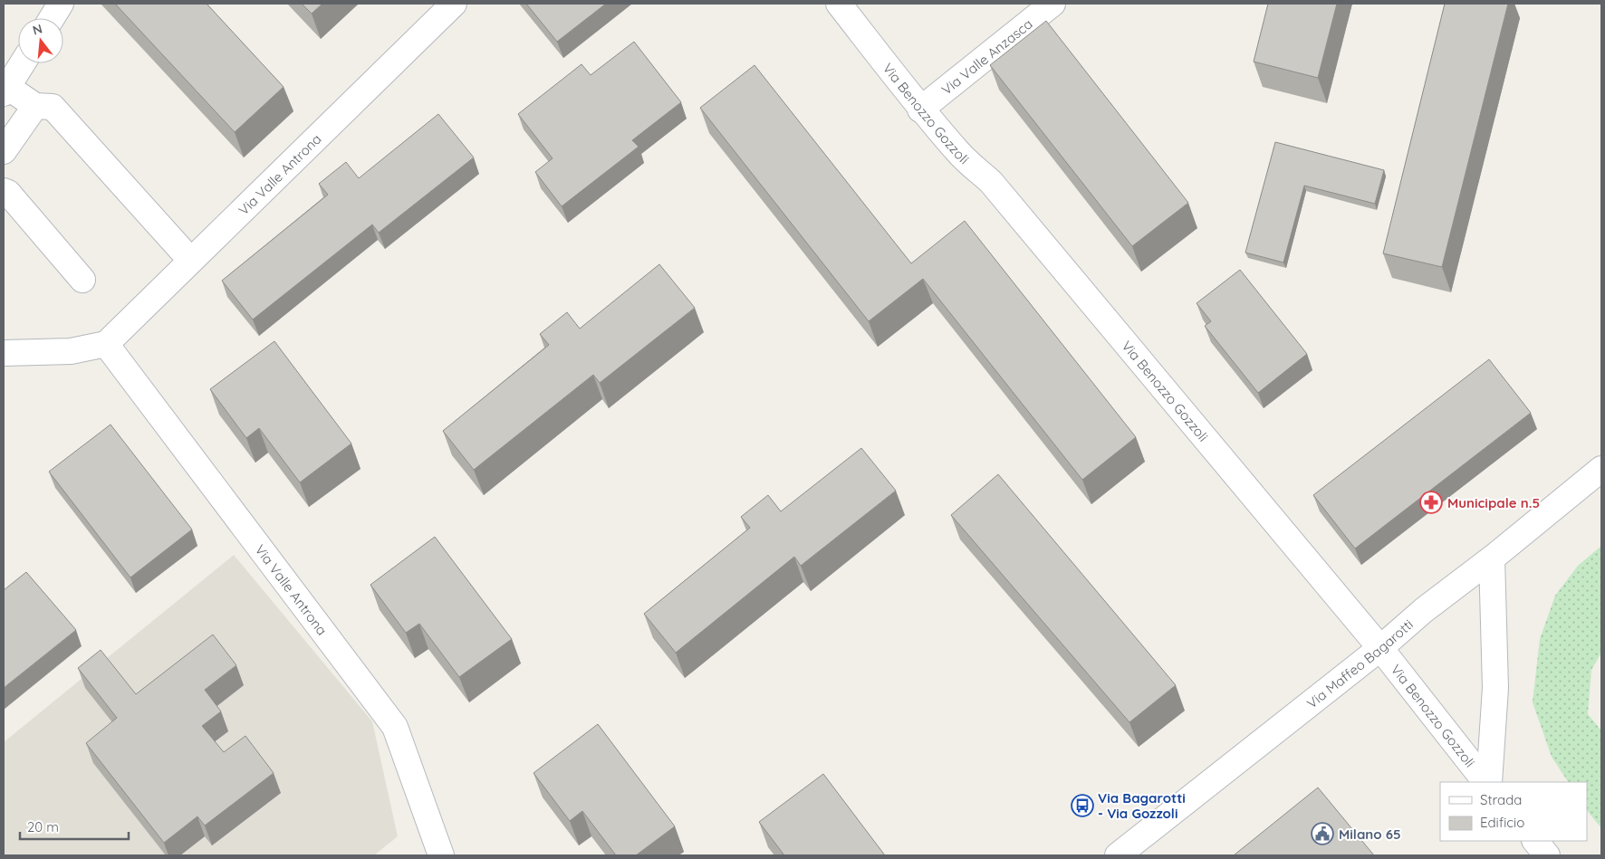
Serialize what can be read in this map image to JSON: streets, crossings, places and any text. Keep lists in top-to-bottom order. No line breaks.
{"streets":{"street":["Via Valle Anzasca","Via Benozzo Gozzoli","Via Valle Antrona","Via Maffeo Bagarotti"]},"crossings":[["Via Valle Anzasca","Via Benozzo Gozzoli"],["Via Benozzo Gozzoli","Via Maffeo Bagarotti"]],"places":{"pharmacy":["Municipale n.5"],"bus stop":["Via Bagarotti - Via Gozzoli"],"public building":["Milano 65"]},"legend":["Strada","Edificio"],"scale_bar":"20 m","north":"top"}
